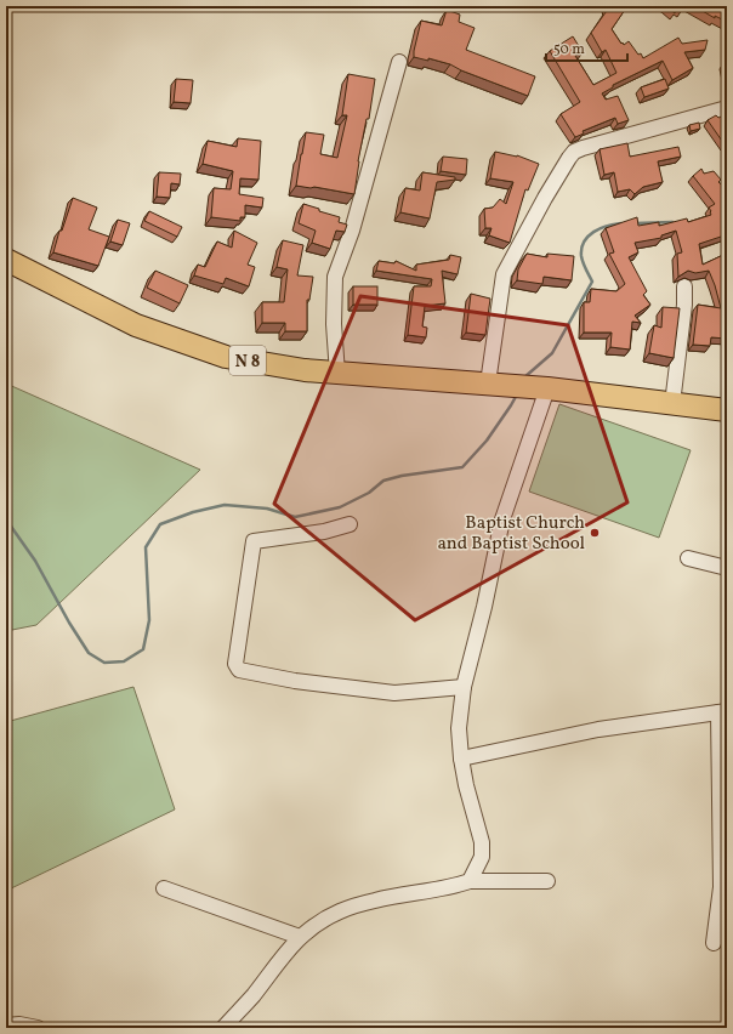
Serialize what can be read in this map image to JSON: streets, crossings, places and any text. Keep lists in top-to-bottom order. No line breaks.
{"streets":{"highway":["N 8"]},"places":["Baptist Church and Baptist School"],"scale_bar":"50 m"}
